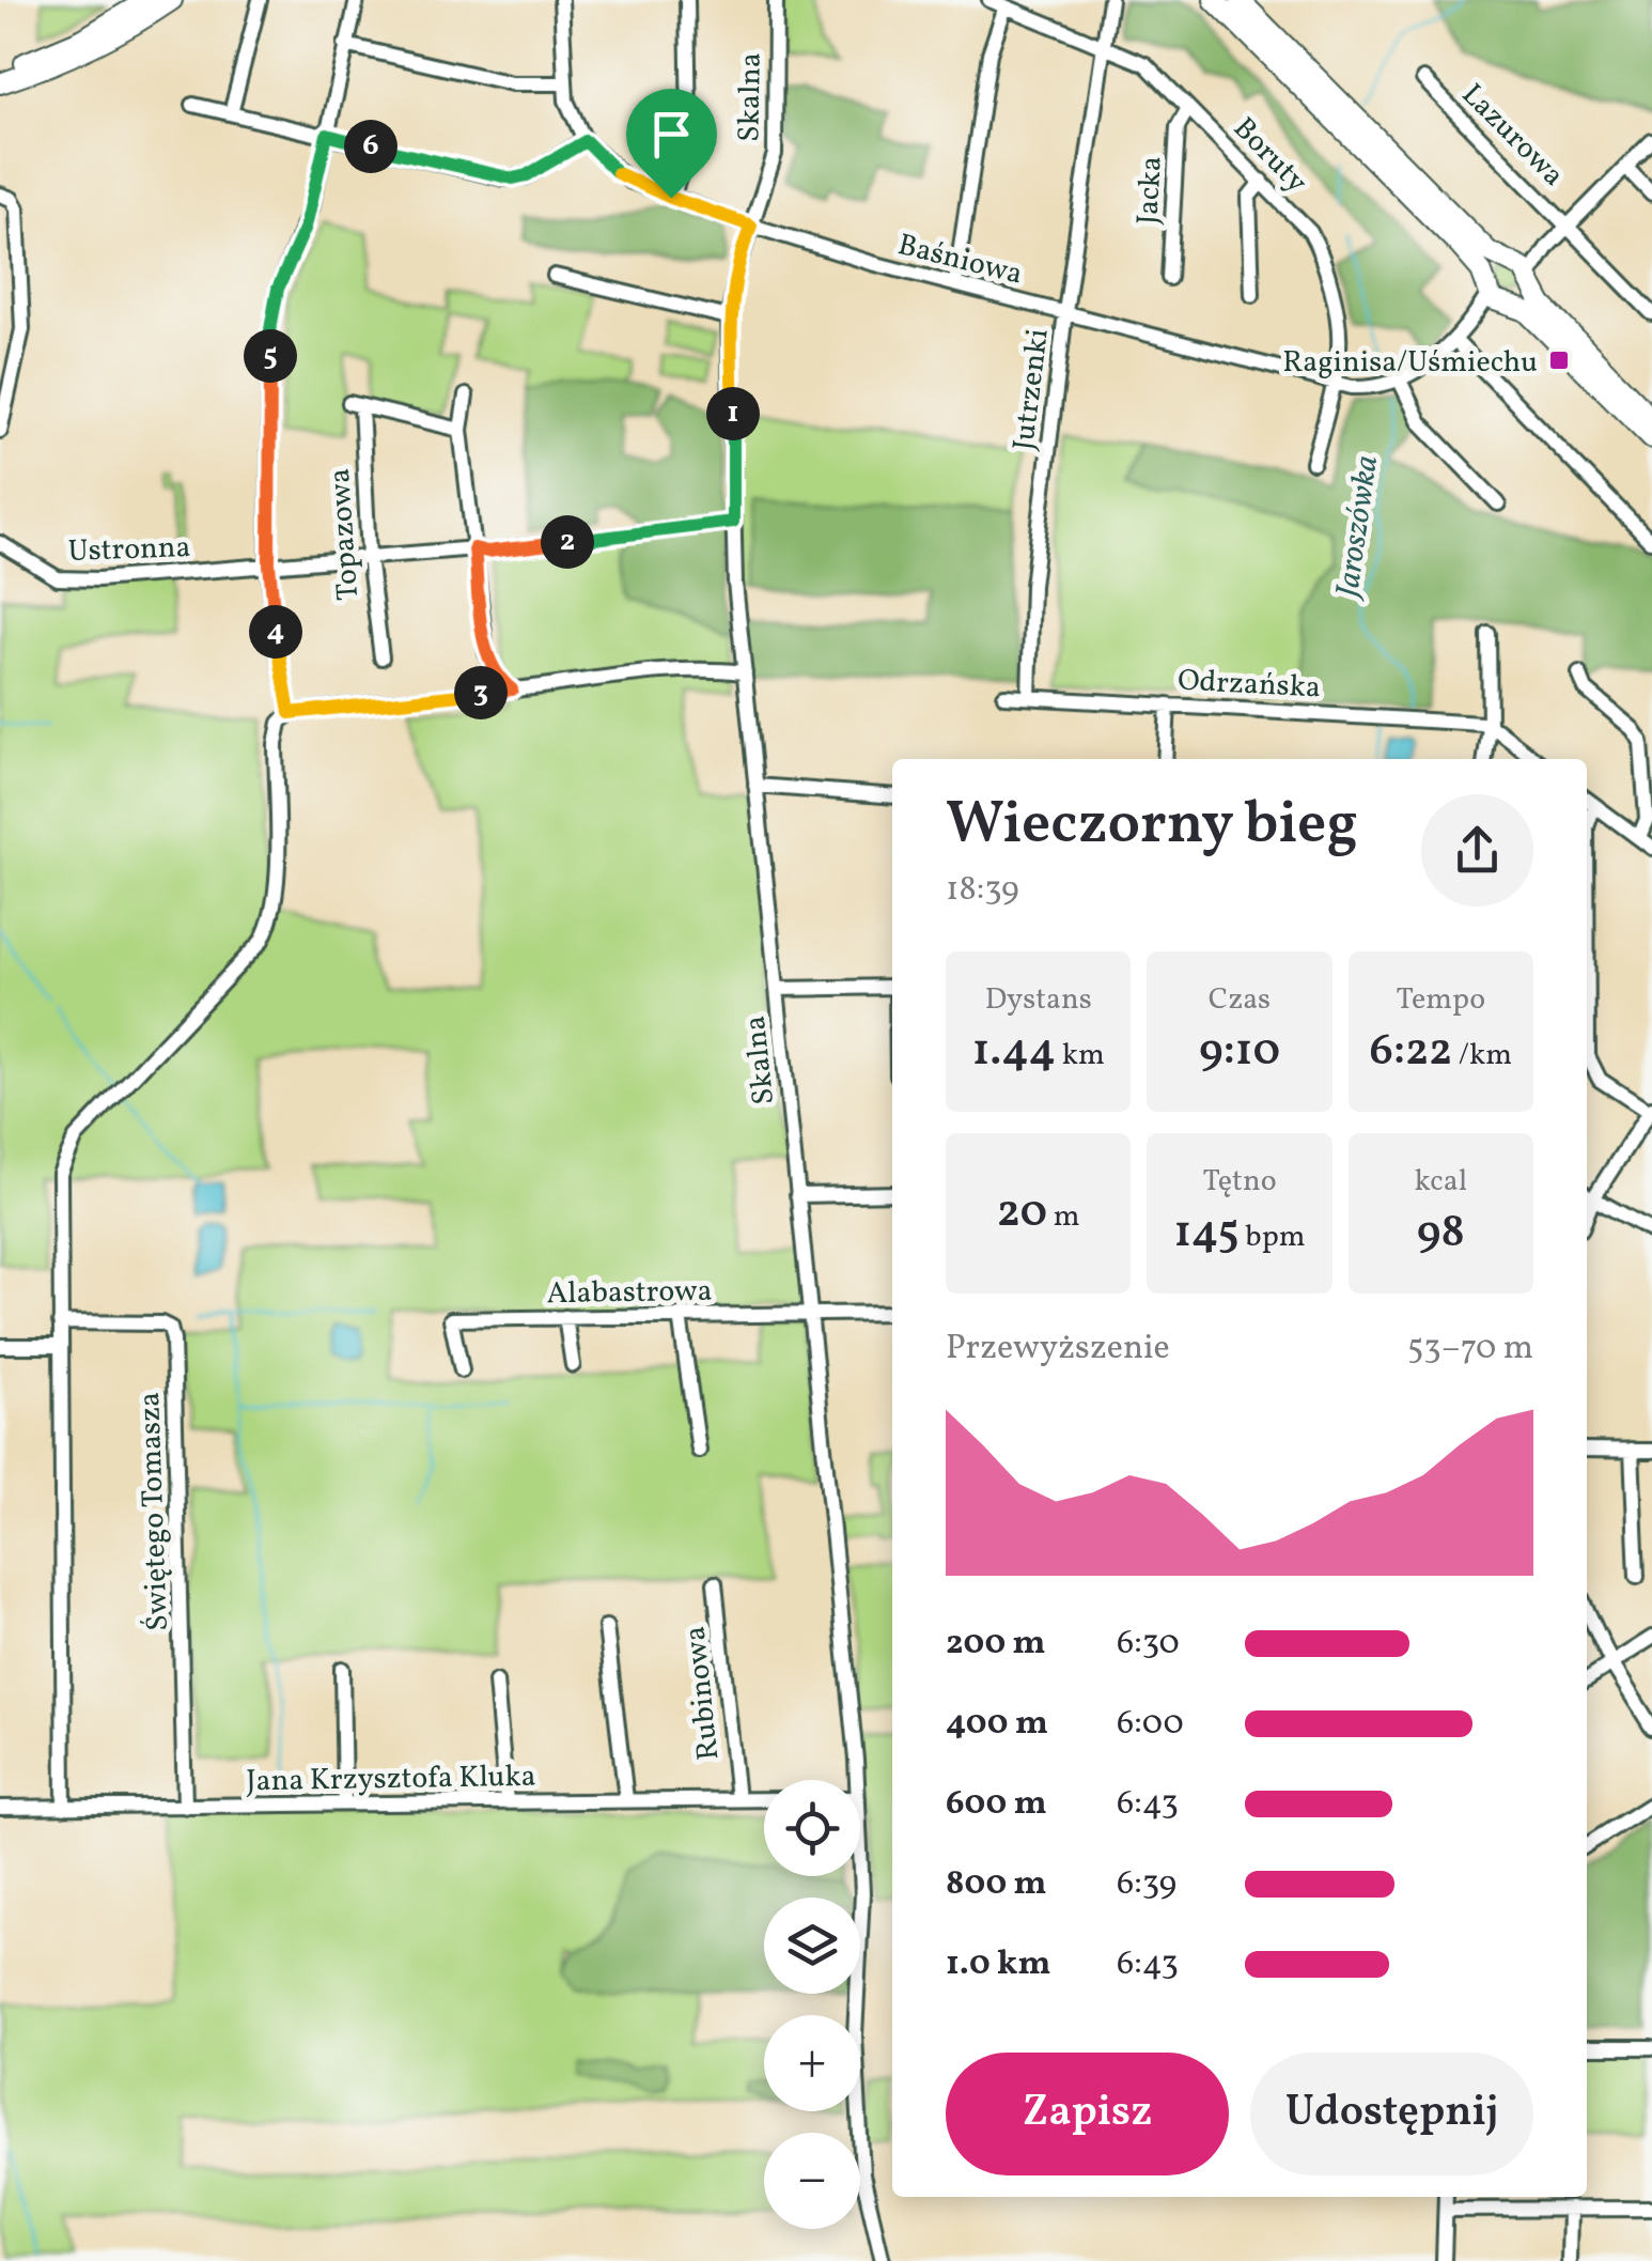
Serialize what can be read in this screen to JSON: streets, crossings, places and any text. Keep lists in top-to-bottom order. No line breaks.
{"streets":{"street":["Skalna","Lazurowa","Boruty","Jacka","Baśniowa","Jutrzenki","Topazowa","Ustronna","Odrzańska","Alabastrowa","Świętego Tomasza","Rubinowa","Jana Krzysztofa Kluka"]},"crossings":[["Skalna","Baśniowa"],["Skalna","Ustronna"],["Skalna","Alabastrowa"],["Boruty","Jacka"],["Boruty","Baśniowa"],["Boruty","Jutrzenki"],["Baśniowa","Jutrzenki"],["Jutrzenki","Odrzańska"],["Topazowa","Ustronna"],["Świętego Tomasza","Jana Krzysztofa Kluka"],["Rubinowa","Jana Krzysztofa Kluka"]],"water":["Jaroszówka"],"places":{"transit":["Raginisa/Uśmiechu"]},"page":{"pins":["6","5","1","2","4","3"],"heading":["Wieczorny bieg","18:39"],"stats":[["Dystans","1.44 km"],["Czas","9:10"],["Tempo","6:22 /km"],["20 m"],["Tętno","145 bpm"],["kcal","98"]],"chart":["Przewyższenie","53–70 m"],"list":[{"name":"200 m","note":"6:30"},{"name":"400 m","note":"6:00"},{"name":"600 m","note":"6:43"},{"name":"800 m","note":"6:39"},{"name":"1.0 km","note":"6:43"}],"map_buttons":["+","−"],"buttons":["Zapisz","Udostępnij"]}}
